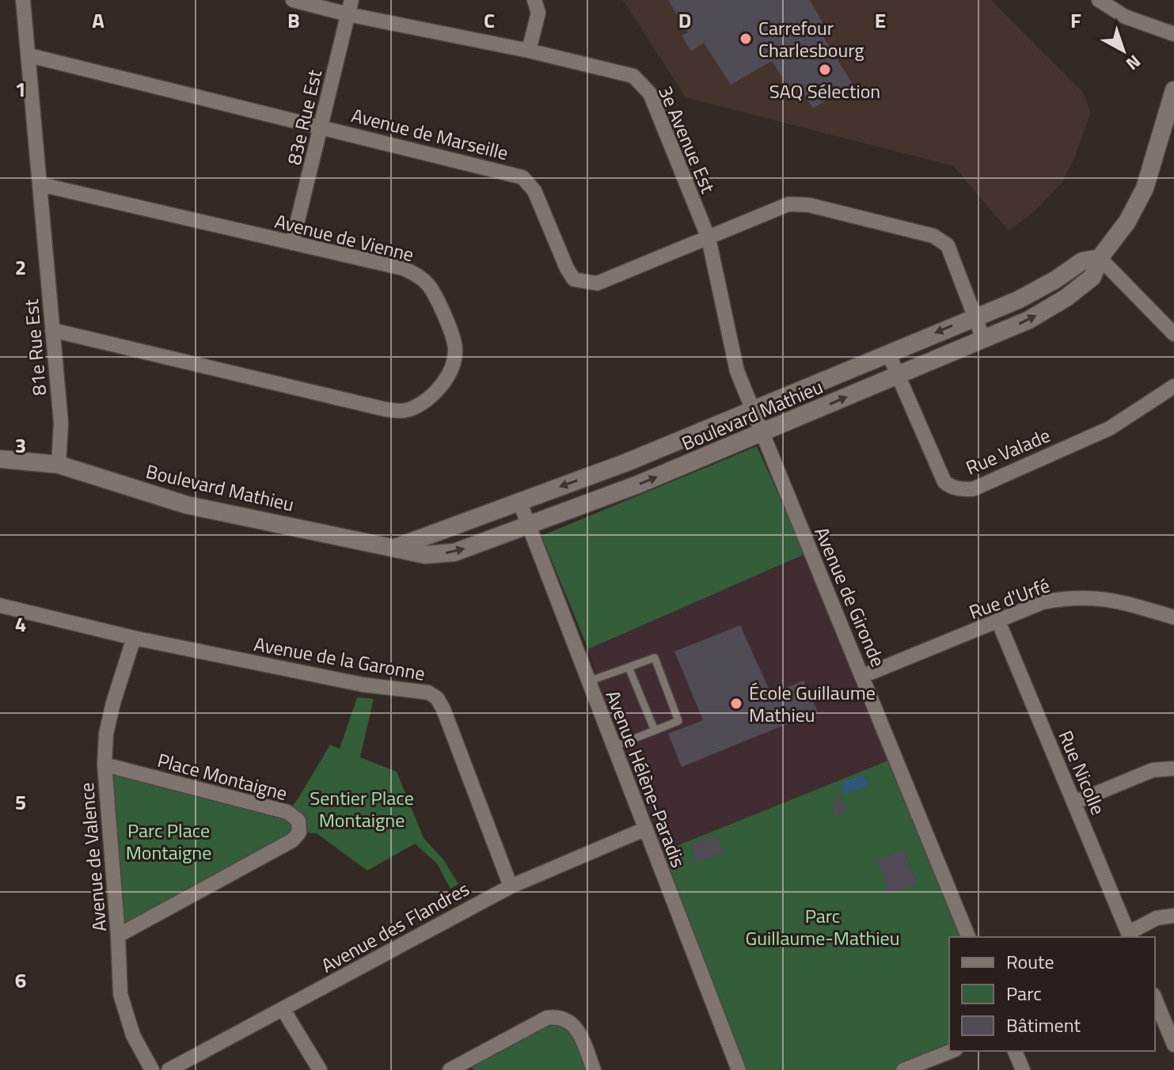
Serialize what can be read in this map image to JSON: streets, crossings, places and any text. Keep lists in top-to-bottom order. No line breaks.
{"streets":{"street":["83e Rue Est","Avenue de Marseille","3e Avenue Est","Avenue de Vienne","81e Rue Est","Boulevard Mathieu","Rue Valade","Avenue de Gironde","Rue d'Urfé","Avenue de la Garonne","Rue Nicolle","Place Montaigne","Avenue Hélène-Paradis","Avenue de Valence","Avenue des Flandres"]},"crossings":[["83e Rue Est","Avenue de Marseille"],["83e Rue Est","3e Avenue Est"],["83e Rue Est","Avenue de Vienne"],["Avenue de Marseille","3e Avenue Est"],["Avenue de Marseille","81e Rue Est"],["Avenue de Marseille","Boulevard Mathieu"],["3e Avenue Est","Boulevard Mathieu"],["3e Avenue Est","Avenue de Gironde"],["Avenue de Vienne","81e Rue Est"],["81e Rue Est","Boulevard Mathieu"],["Boulevard Mathieu","Rue Valade"],["Boulevard Mathieu","Avenue de Gironde"],["Boulevard Mathieu","Avenue Hélène-Paradis"],["Avenue de Gironde","Rue d'Urfé"],["Rue d'Urfé","Rue Nicolle"],["Avenue de la Garonne","Avenue de Valence"],["Avenue de la Garonne","Avenue des Flandres"],["Place Montaigne","Avenue de Valence"],["Avenue Hélène-Paradis","Avenue des Flandres"]],"parks":["Sentier Place Montaigne","Parc Place Montaigne","Parc Guillaume-Mathieu"],"places":["Carrefour Charlesbourg","SAQ Sélection","École Guillaume Mathieu"],"legend":["Route","Parc","Bâtiment"],"north":"bottom right","grid":{"columns":["A","B","C","D","E","F"],"rows":["1","2","3","4","5","6"]}}
